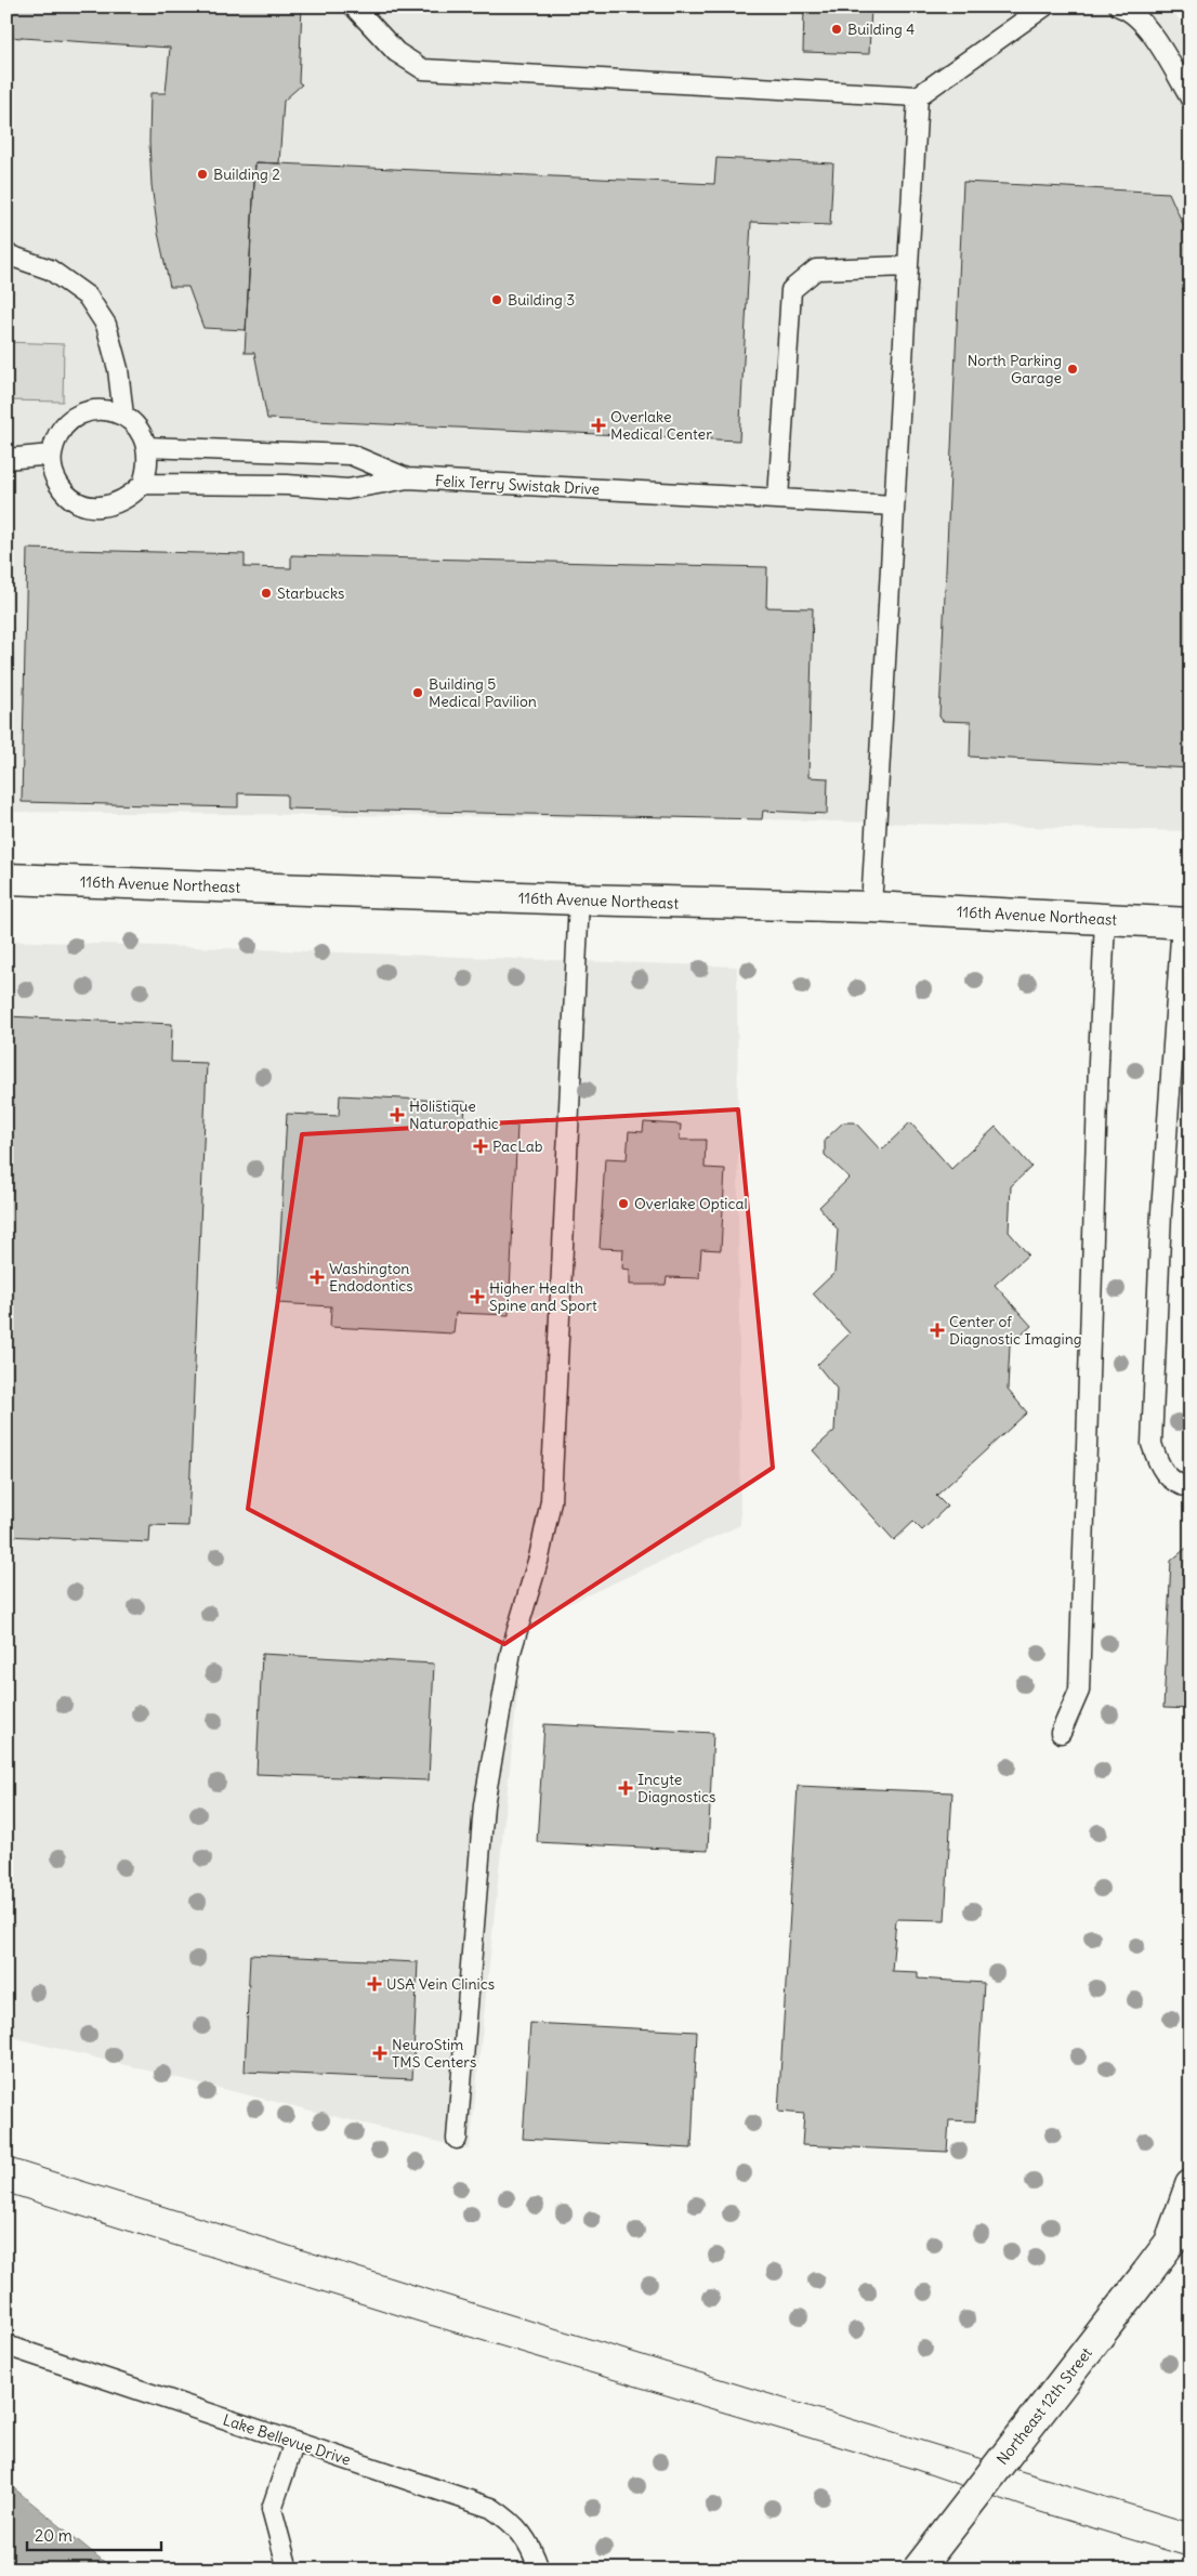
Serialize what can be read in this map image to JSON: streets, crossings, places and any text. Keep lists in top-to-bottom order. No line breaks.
{"streets":{"main road":["116th Avenue Northeast","Northeast 12th Street"],"lane":["Felix Terry Swistak Drive","Lake Bellevue Drive"]},"places":{"other":["Building 4","Building 2","Building 3","North Parking Garage","Starbucks","Building 5 Medical Pavilion","Overlake Optical"],"health":["Overlake Medical Center","Holistique Naturopathic","PacLab","Washington Endodontics","Higher Health Spine and Sport","Center of Diagnostic Imaging","Incyte Diagnostics","USA Vein Clinics","NeuroStim TMS Centers"]},"scale_bar":"20 m"}
